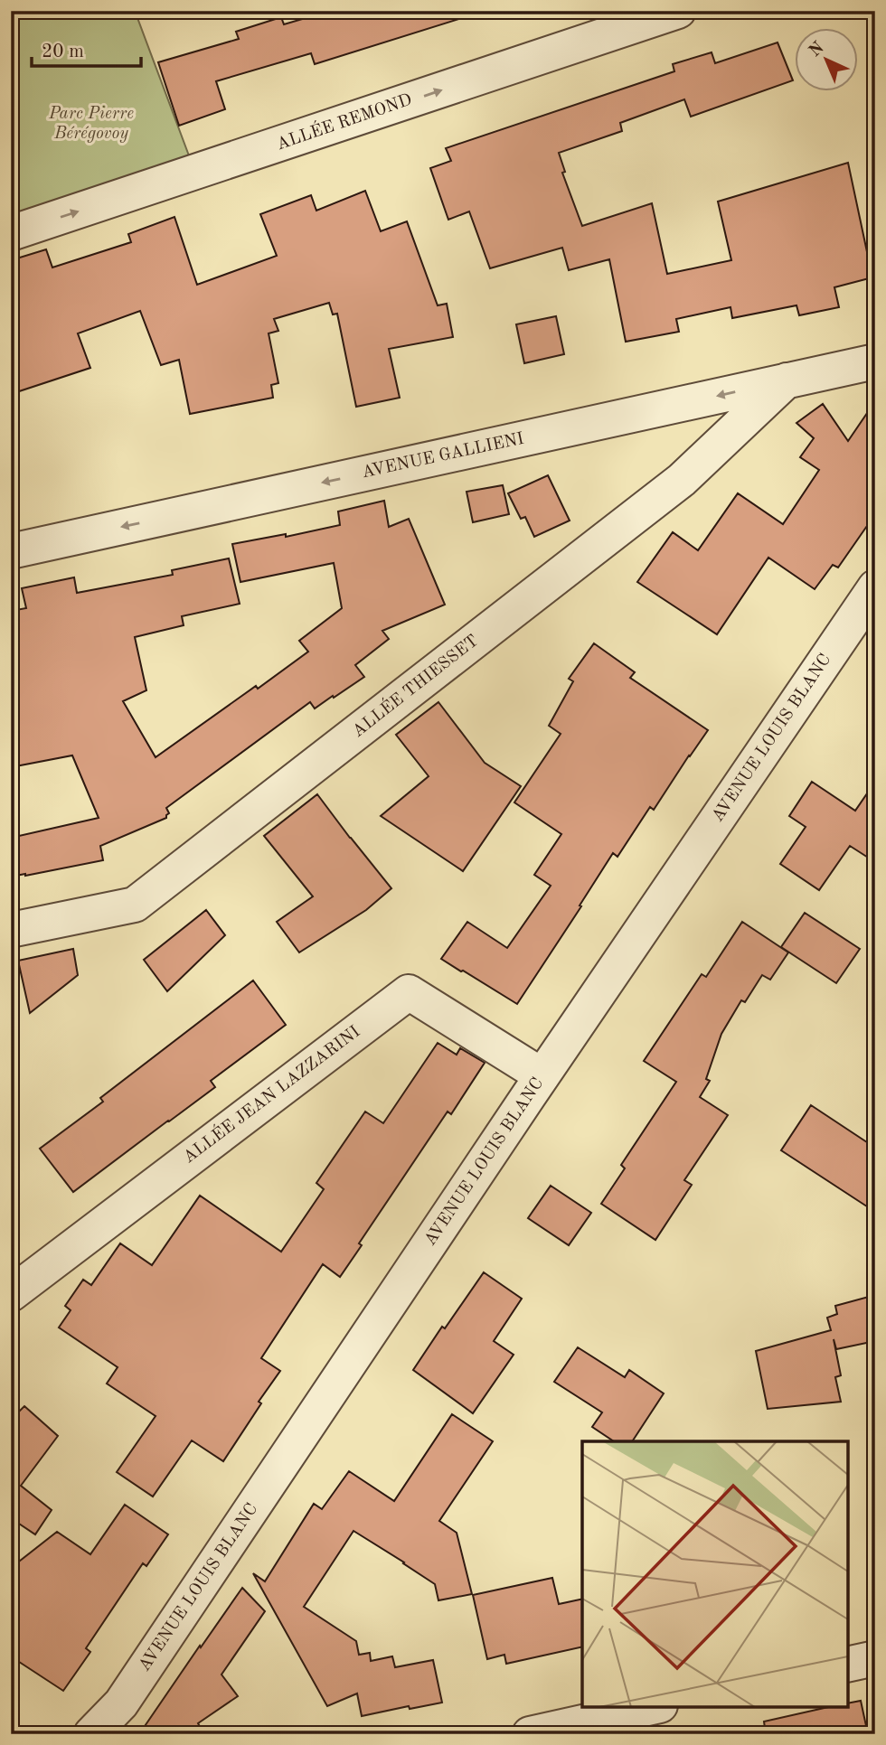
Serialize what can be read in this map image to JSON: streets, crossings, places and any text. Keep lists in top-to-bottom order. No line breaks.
{"streets":{"street":["ALLÉE REMOND","AVENUE GALLIENI","ALLÉE THIESSET","AVENUE LOUIS BLANC","ALLÉE JEAN LAZZARINI"]},"crossings":[["AVENUE GALLIENI","ALLÉE THIESSET"],["AVENUE LOUIS BLANC","ALLÉE JEAN LAZZARINI"]],"one_way":["ALLÉE REMOND","AVENUE GALLIENI"],"parks":["Parc Pierre Bérégovoy"],"scale_bar":"20 m","north":"top left"}
